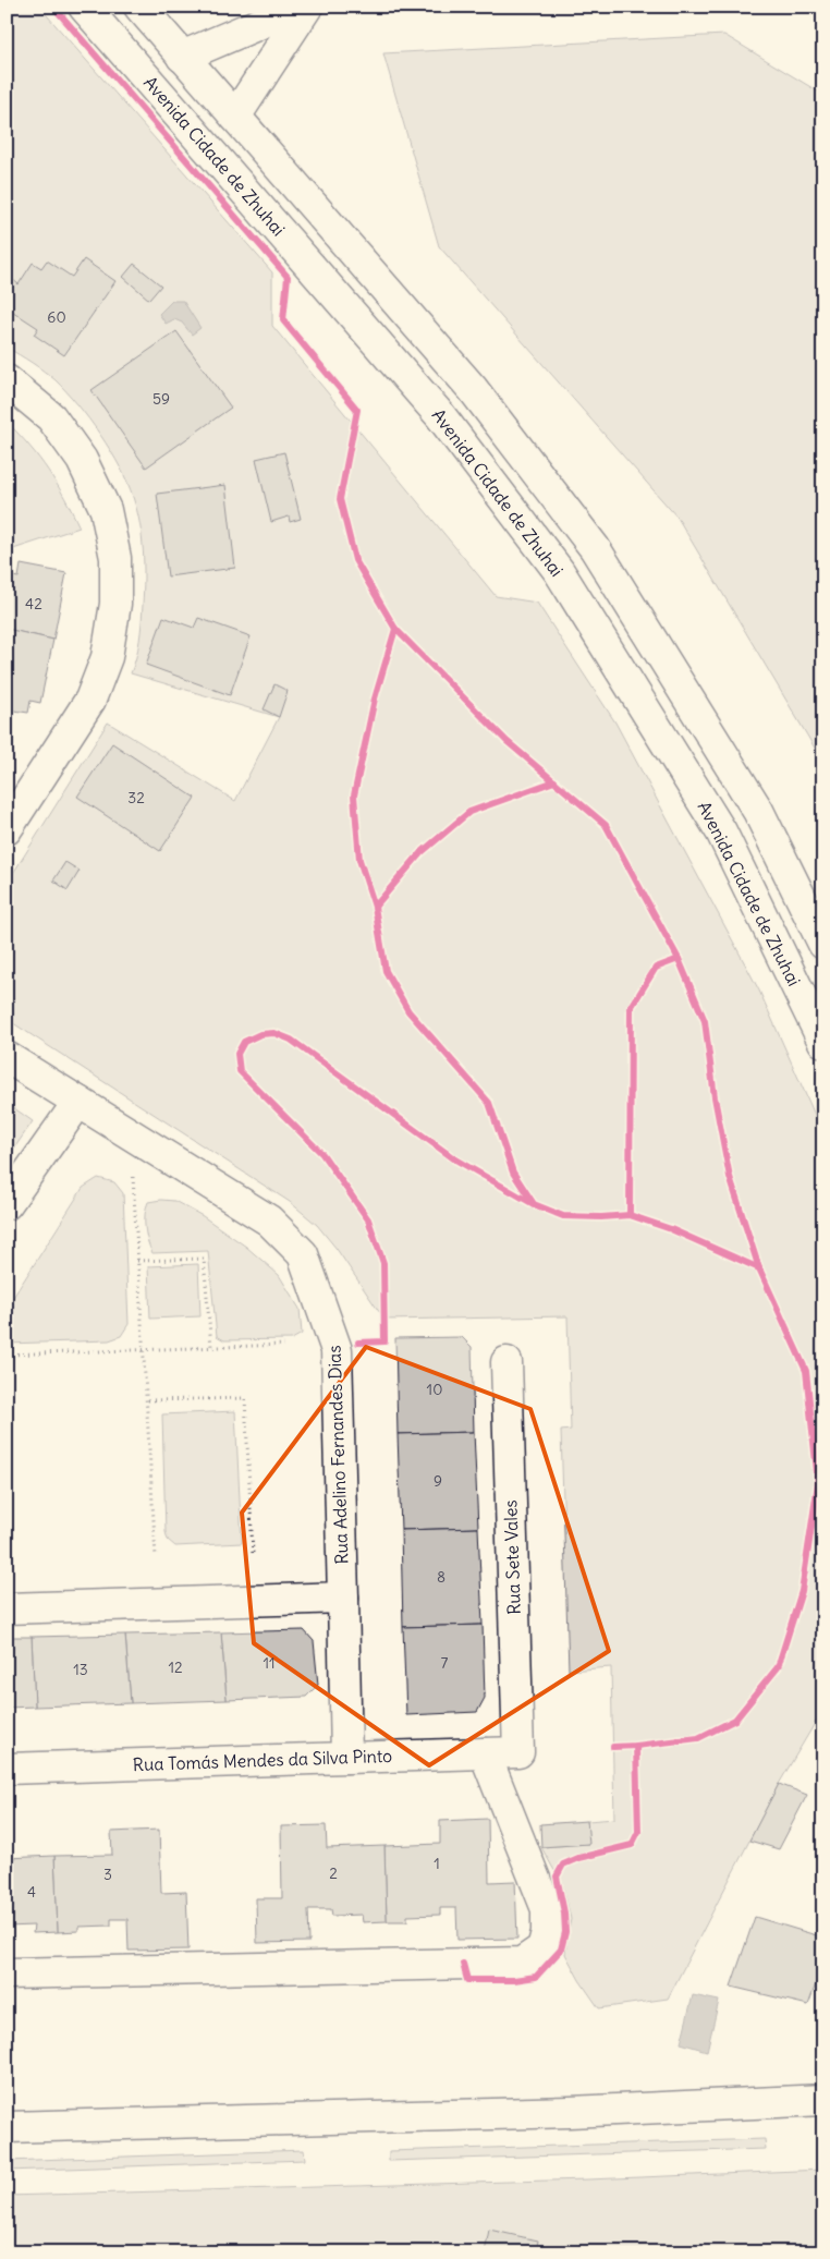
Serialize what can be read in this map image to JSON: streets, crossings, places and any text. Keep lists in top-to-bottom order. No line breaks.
{"streets":{"street":["Avenida Cidade de Zhuhai","Rua Adelino Fernandes Dias","Rua Sete Vales","Rua Tomás Mendes da Silva Pinto"]},"crossings":[["Rua Adelino Fernandes Dias","Rua Tomás Mendes da Silva Pinto"],["Rua Sete Vales","Rua Tomás Mendes da Silva Pinto"]],"house_numbers":["60","59","42","32","10","9","8","11","7","12","13","1","2","3","4"]}
